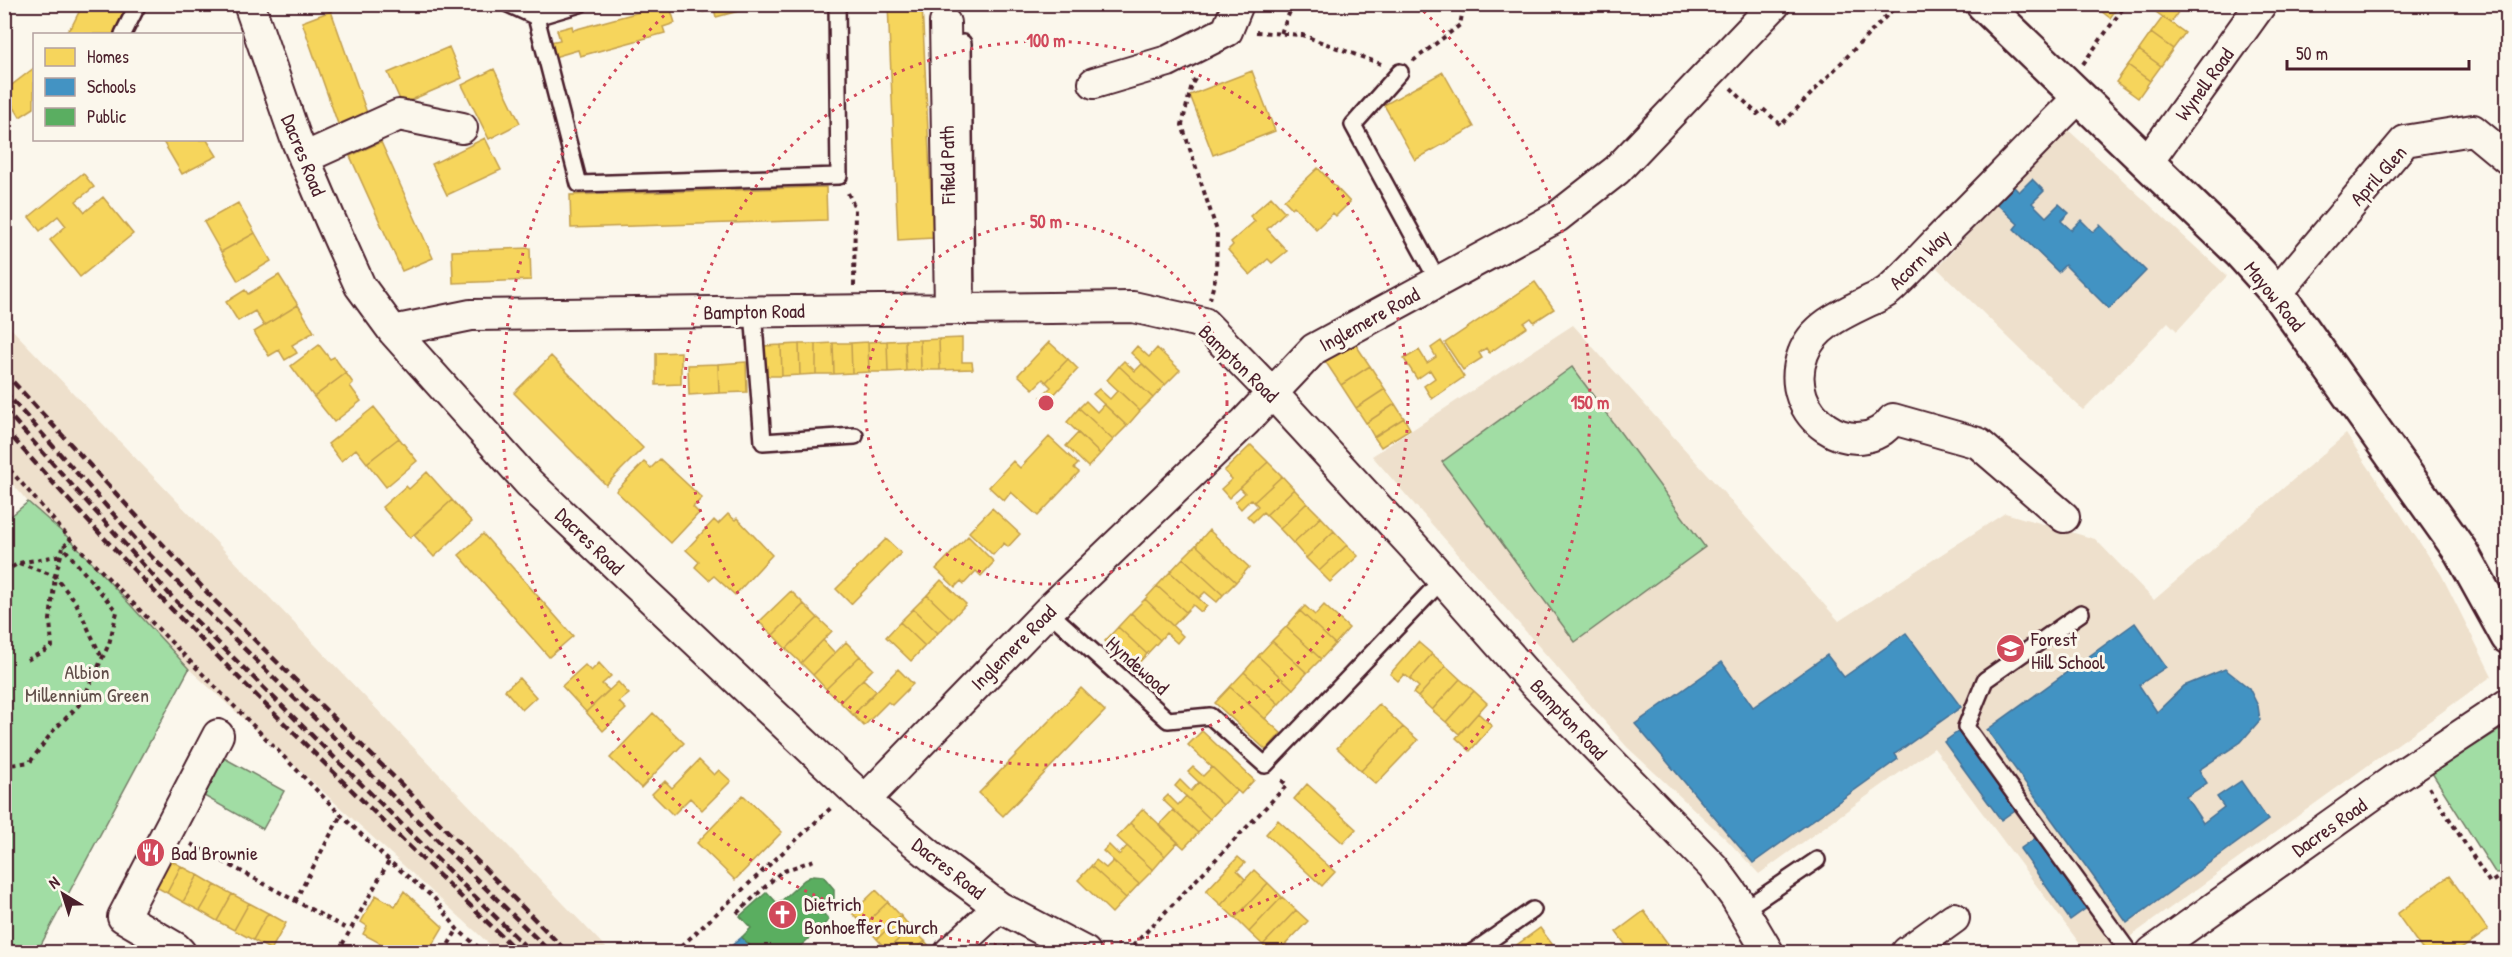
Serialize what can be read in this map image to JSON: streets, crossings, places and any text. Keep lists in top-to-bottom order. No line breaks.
{"streets":{"street":["Wynell Road","Dacres Road","Fifield Path","April Glen","Acorn Way","Mayow Road","Bampton Road","Inglemere Road"],"lane":["Hyndewood"]},"crossings":[["Wynell Road","Mayow Road"],["Dacres Road","Bampton Road"],["Dacres Road","Inglemere Road"],["Fifield Path","Bampton Road"],["April Glen","Mayow Road"],["Acorn Way","Mayow Road"],["Bampton Road","Inglemere Road"],["Inglemere Road","Hyndewood"]],"parks":["Albion Millennium Green"],"places":{"school or university":["Forest Hill School"],"restaurant":["Bad Brownie"],"church":["Dietrich Bonhoeffer Church"]},"legend":["Homes","Schools","Public"],"scale_bar":"50 m","north":"top left","rings":["100 m","50 m","150 m"]}
